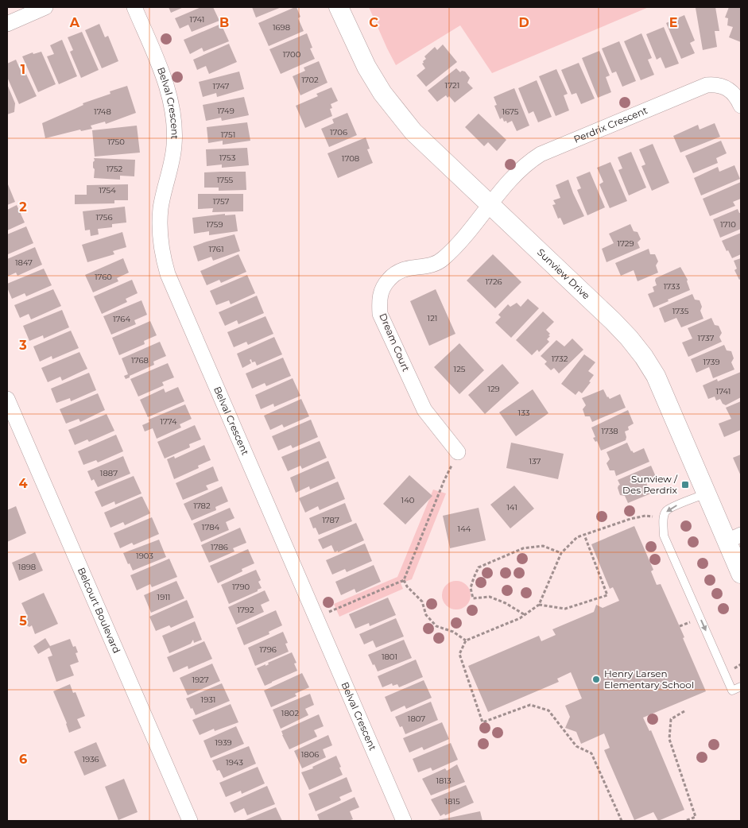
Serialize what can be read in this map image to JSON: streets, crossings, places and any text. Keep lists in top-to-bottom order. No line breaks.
{"streets":{"street":["Belval Crescent","Perdrix Crescent","Sunview Drive","Dream Court","Belcourt Boulevard"]},"crossings":[["Perdrix Crescent","Sunview Drive"],["Perdrix Crescent","Dream Court"],["Sunview Drive","Dream Court"]],"places":{"transit":["Sunview / Des Perdrix"],"other":["Henry Larsen Elementary School"]},"house_numbers":["1741","1698","1700","1702","1721","1747","1749","1748","1675","1706","1751","1750","1753","1708","1752","1755","1754","1757","1756","1759","1710","1729","1761","1847","1760","1726","1733","1735","121","1764","1737","1732","1768","1739","125","129","1741","133","1774","1738","137","1887","140","1782","141","1787","1784","144","1786","1903","1898","1790","1911","1792","1796","1801","1927","1931","1802","1807","1939","1806","1936","1943","1813","1815"],"grid":{"columns":["A","B","C","D","E"],"rows":["1","2","3","4","5","6"]}}
